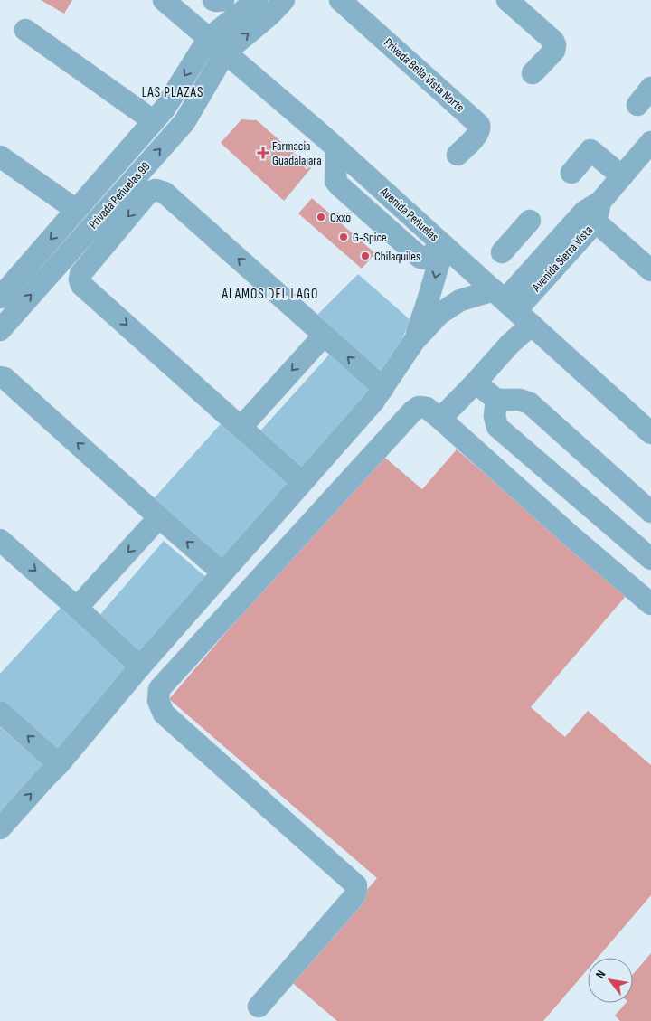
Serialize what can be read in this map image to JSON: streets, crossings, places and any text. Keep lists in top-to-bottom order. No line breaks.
{"streets":{"street":["Privada Bella Vista Norte","Privada Peñuelas 99","Avenida Peñuelas","Avenida Sierra Vista"]},"crossings":[["Privada Peñuelas 99","Avenida Peñuelas"],["Avenida Peñuelas","Avenida Sierra Vista"]],"districts":["LAS PLAZAS","ALAMOS DEL LAGO"],"places":{"health":["Farmacia Guadalajara"],"other":["Oxxo","G-Spice","Chilaquiles"]},"north":"top left"}
